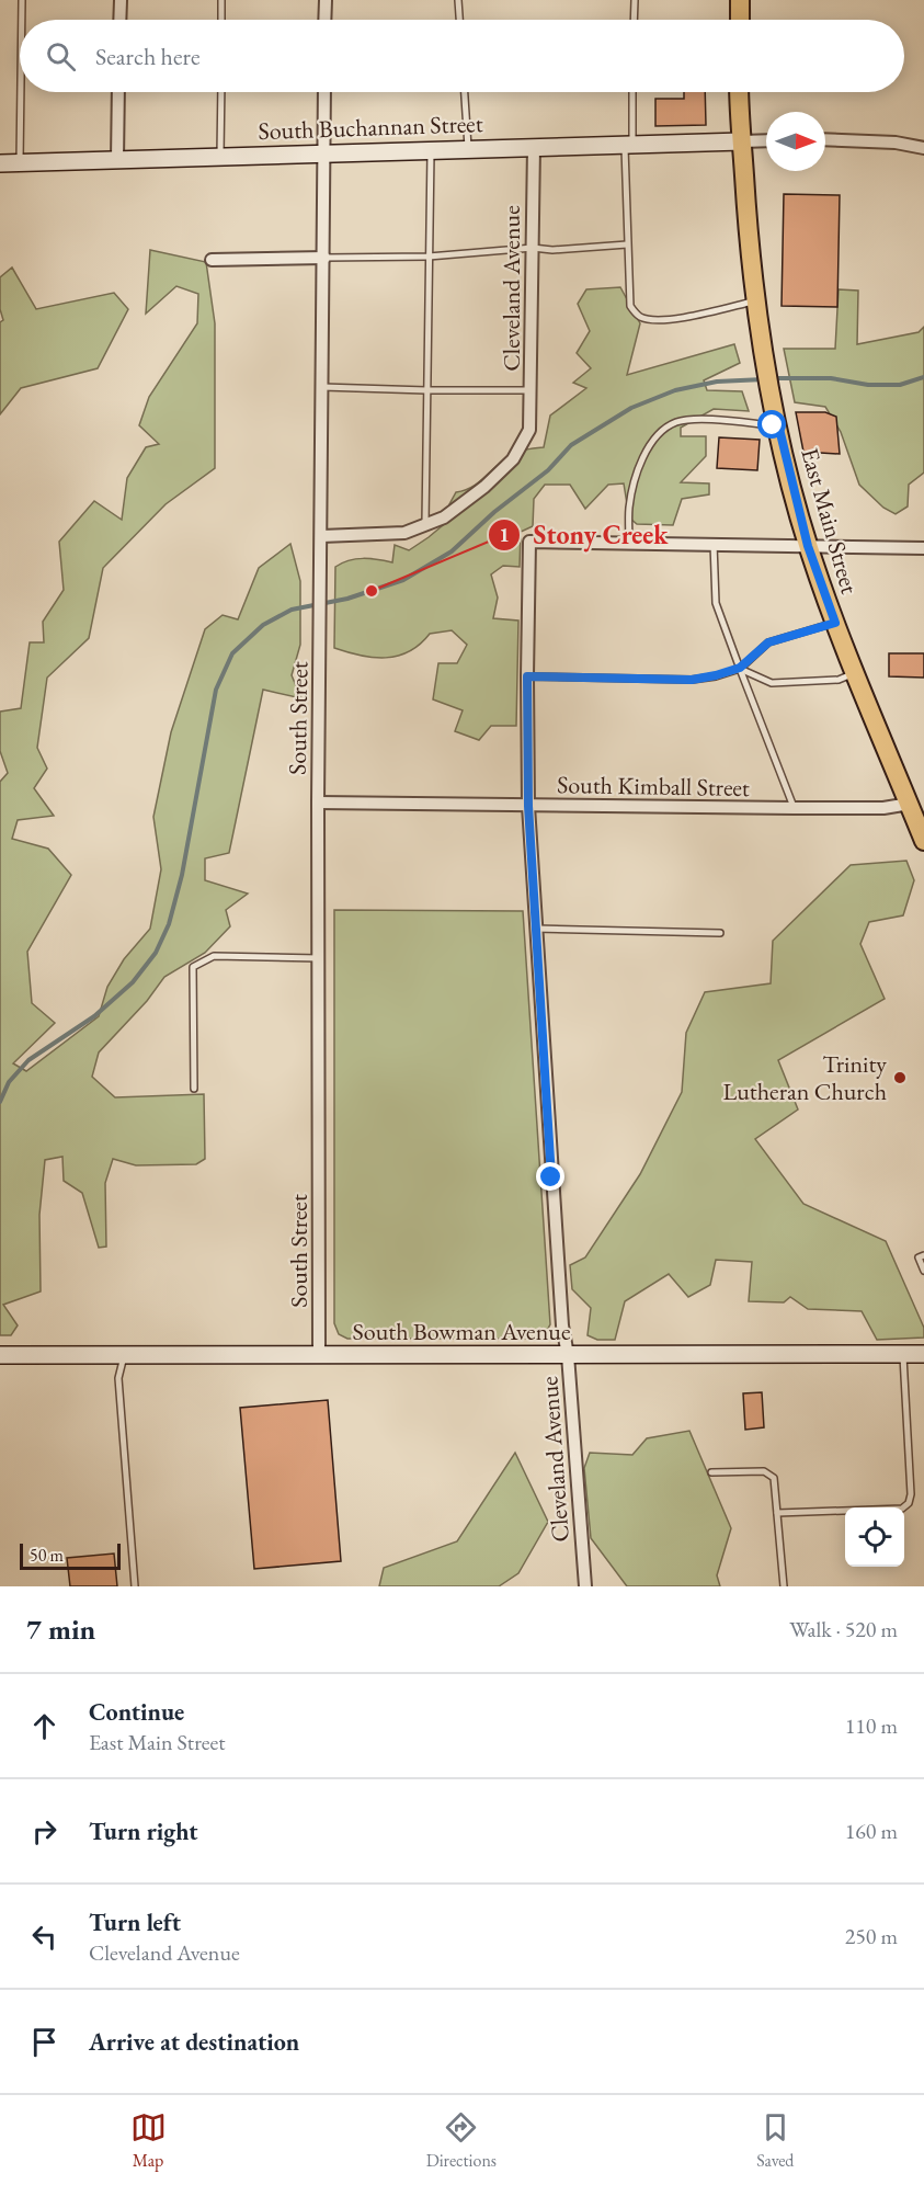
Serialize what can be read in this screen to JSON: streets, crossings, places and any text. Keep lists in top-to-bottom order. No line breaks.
{"streets":{"main road":["South Buchannan Street","East Main Street","South Bowman Avenue"],"street":["Cleveland Avenue","South Street","South Kimball Street"]},"crossings":[["South Buchannan Street","Cleveland Avenue"],["South Buchannan Street","East Main Street"],["South Buchannan Street","South Street"],["Cleveland Avenue","South Kimball Street"],["Cleveland Avenue","South Bowman Avenue"],["East Main Street","South Kimball Street"],["South Street","South Kimball Street"],["South Street","South Bowman Avenue"]],"places":["Stony Creek","Trinity Lutheran Church"],"scale_bar":"50 m","north":"right","page":{"search":"Search here","scale":"50 m","heading":["7 min","Walk · 520 m"],"list":[["Continue","East Main Street","110 m"],["Turn right","160 m"],["Turn left","Cleveland Avenue","250 m"],"Arrive at destination"],"nav":["Map","Directions","Saved"]}}
